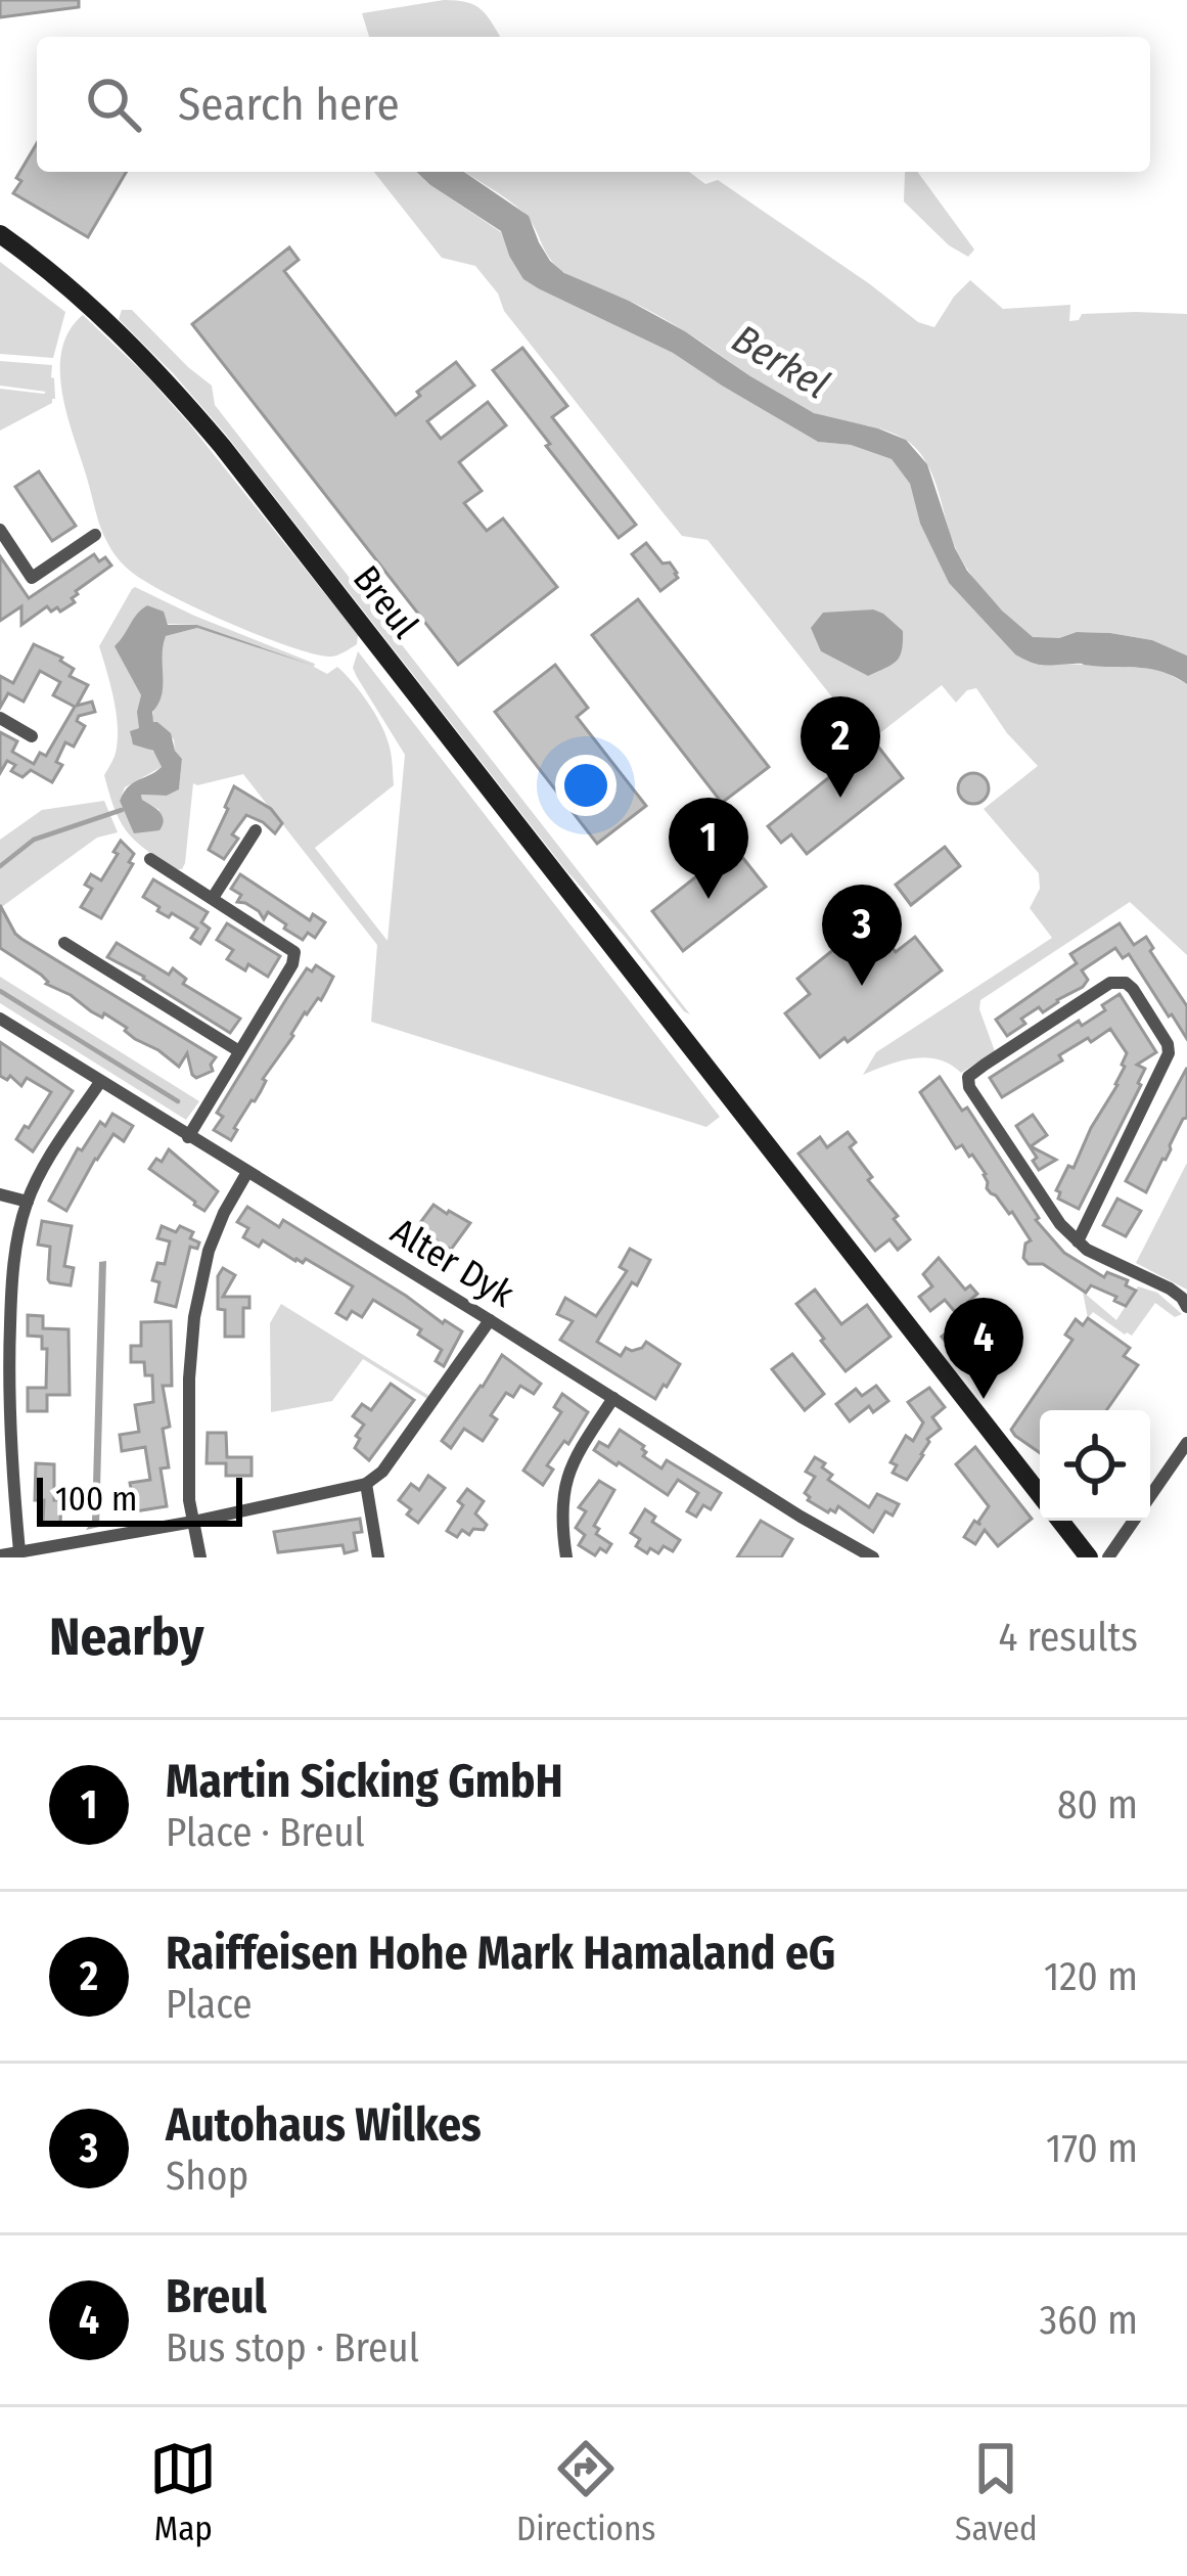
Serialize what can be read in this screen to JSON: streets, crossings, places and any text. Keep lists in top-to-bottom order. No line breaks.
{"streets":{"main road":["Breul"],"street":["Alter Dyk"]},"water":["Berkel"],"scale_bar":"100 m","page":{"search":"Search here","pins":["2","1","3","4"],"scale":"100 m","heading":["Nearby","4 results"],"list":[{"mark":"1","name":"Martin Sicking GmbH","note":"Place · Breul","value":"80 m"},{"mark":"2","name":"Raiffeisen Hohe Mark Hamaland eG","note":"Place","value":"120 m"},{"mark":"3","name":"Autohaus Wilkes","note":"Shop","value":"170 m"},{"mark":"4","name":"Breul","note":"Bus stop · Breul","value":"360 m"}],"nav":["Map","Directions","Saved"]}}
